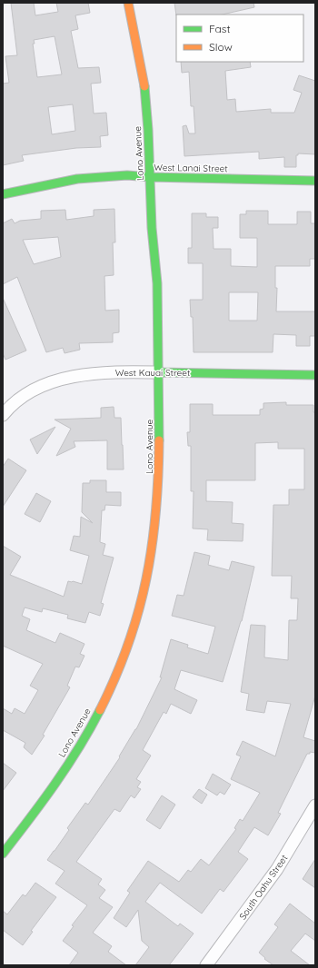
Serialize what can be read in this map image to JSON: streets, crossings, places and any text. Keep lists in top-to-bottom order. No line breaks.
{"streets":{"street":["Lono Avenue","West Lanai Street","West Kauai Street","South Oahu Street"]},"crossings":[["Lono Avenue","West Lanai Street"],["Lono Avenue","West Kauai Street"]],"legend":["Fast","Slow"]}
